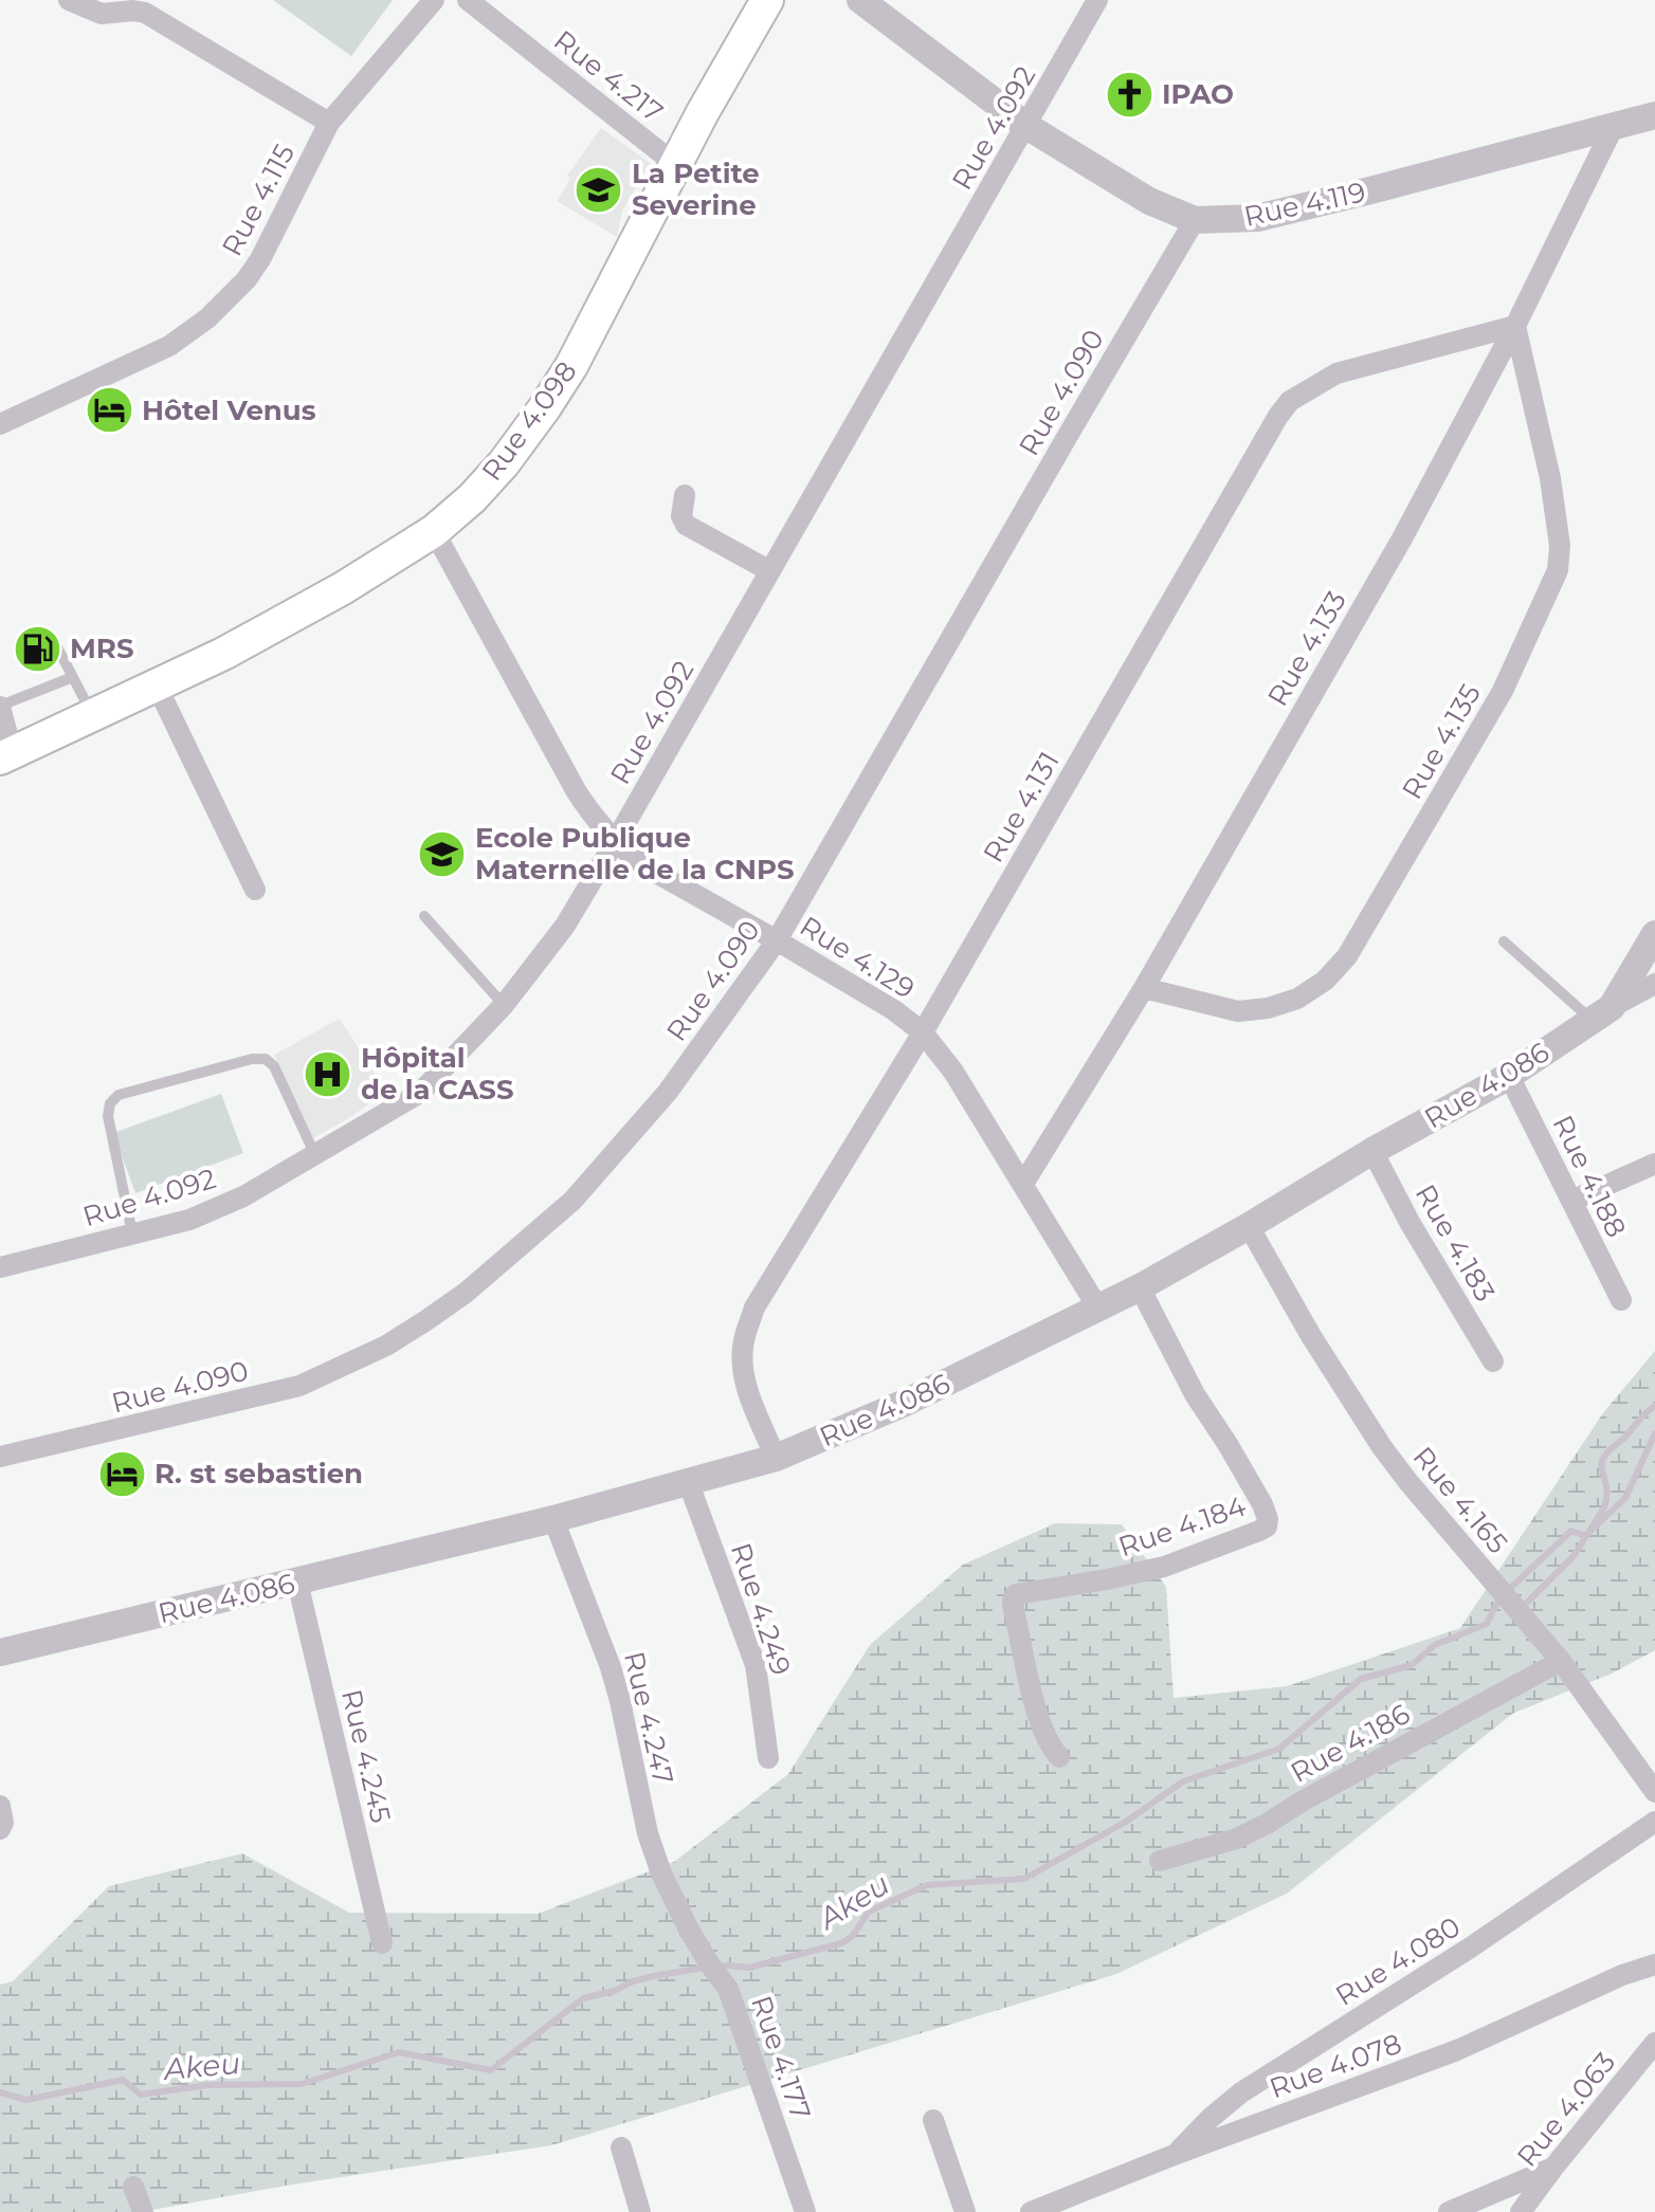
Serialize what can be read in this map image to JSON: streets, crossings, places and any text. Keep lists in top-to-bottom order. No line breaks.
{"streets":{"main road":["Rue 4.098"],"street":["Rue 4.217","Rue 4.092","Rue 4.115","Rue 4.119","Rue 4.090","Rue 4.133","Rue 4.135","Rue 4.131","Rue 4.129","Rue 4.086","Rue 4.188","Rue 4.183","Rue 4.165","Rue 4.184","Rue 4.249","Rue 4.247","Rue 4.186","Rue 4.245","Rue 4.080","Rue 4.177","Rue 4.078","Rue 4.063"]},"crossings":[["Rue 4.217","Rue 4.098"],["Rue 4.092","Rue 4.119"],["Rue 4.092","Rue 4.129"],["Rue 4.119","Rue 4.090"],["Rue 4.119","Rue 4.133"],["Rue 4.090","Rue 4.129"],["Rue 4.098","Rue 4.129"],["Rue 4.133","Rue 4.135"],["Rue 4.133","Rue 4.131"],["Rue 4.133","Rue 4.129"],["Rue 4.135","Rue 4.131"],["Rue 4.131","Rue 4.129"],["Rue 4.131","Rue 4.086"],["Rue 4.129","Rue 4.086"],["Rue 4.086","Rue 4.188"],["Rue 4.086","Rue 4.183"],["Rue 4.086","Rue 4.165"],["Rue 4.086","Rue 4.184"],["Rue 4.086","Rue 4.249"],["Rue 4.086","Rue 4.247"],["Rue 4.086","Rue 4.245"],["Rue 4.165","Rue 4.186"],["Rue 4.247","Rue 4.177"],["Rue 4.080","Rue 4.078"]],"water":["Akeu"],"places":{"church":["IPAO"],"school or university":["La Petite Severine","Ecole Publique Maternelle de la CNPS"],"hotel":["Hôtel Venus","R. st sebastien"],"fuel station":["MRS"],"hospital":["Hôpital de la CASS"]}}
